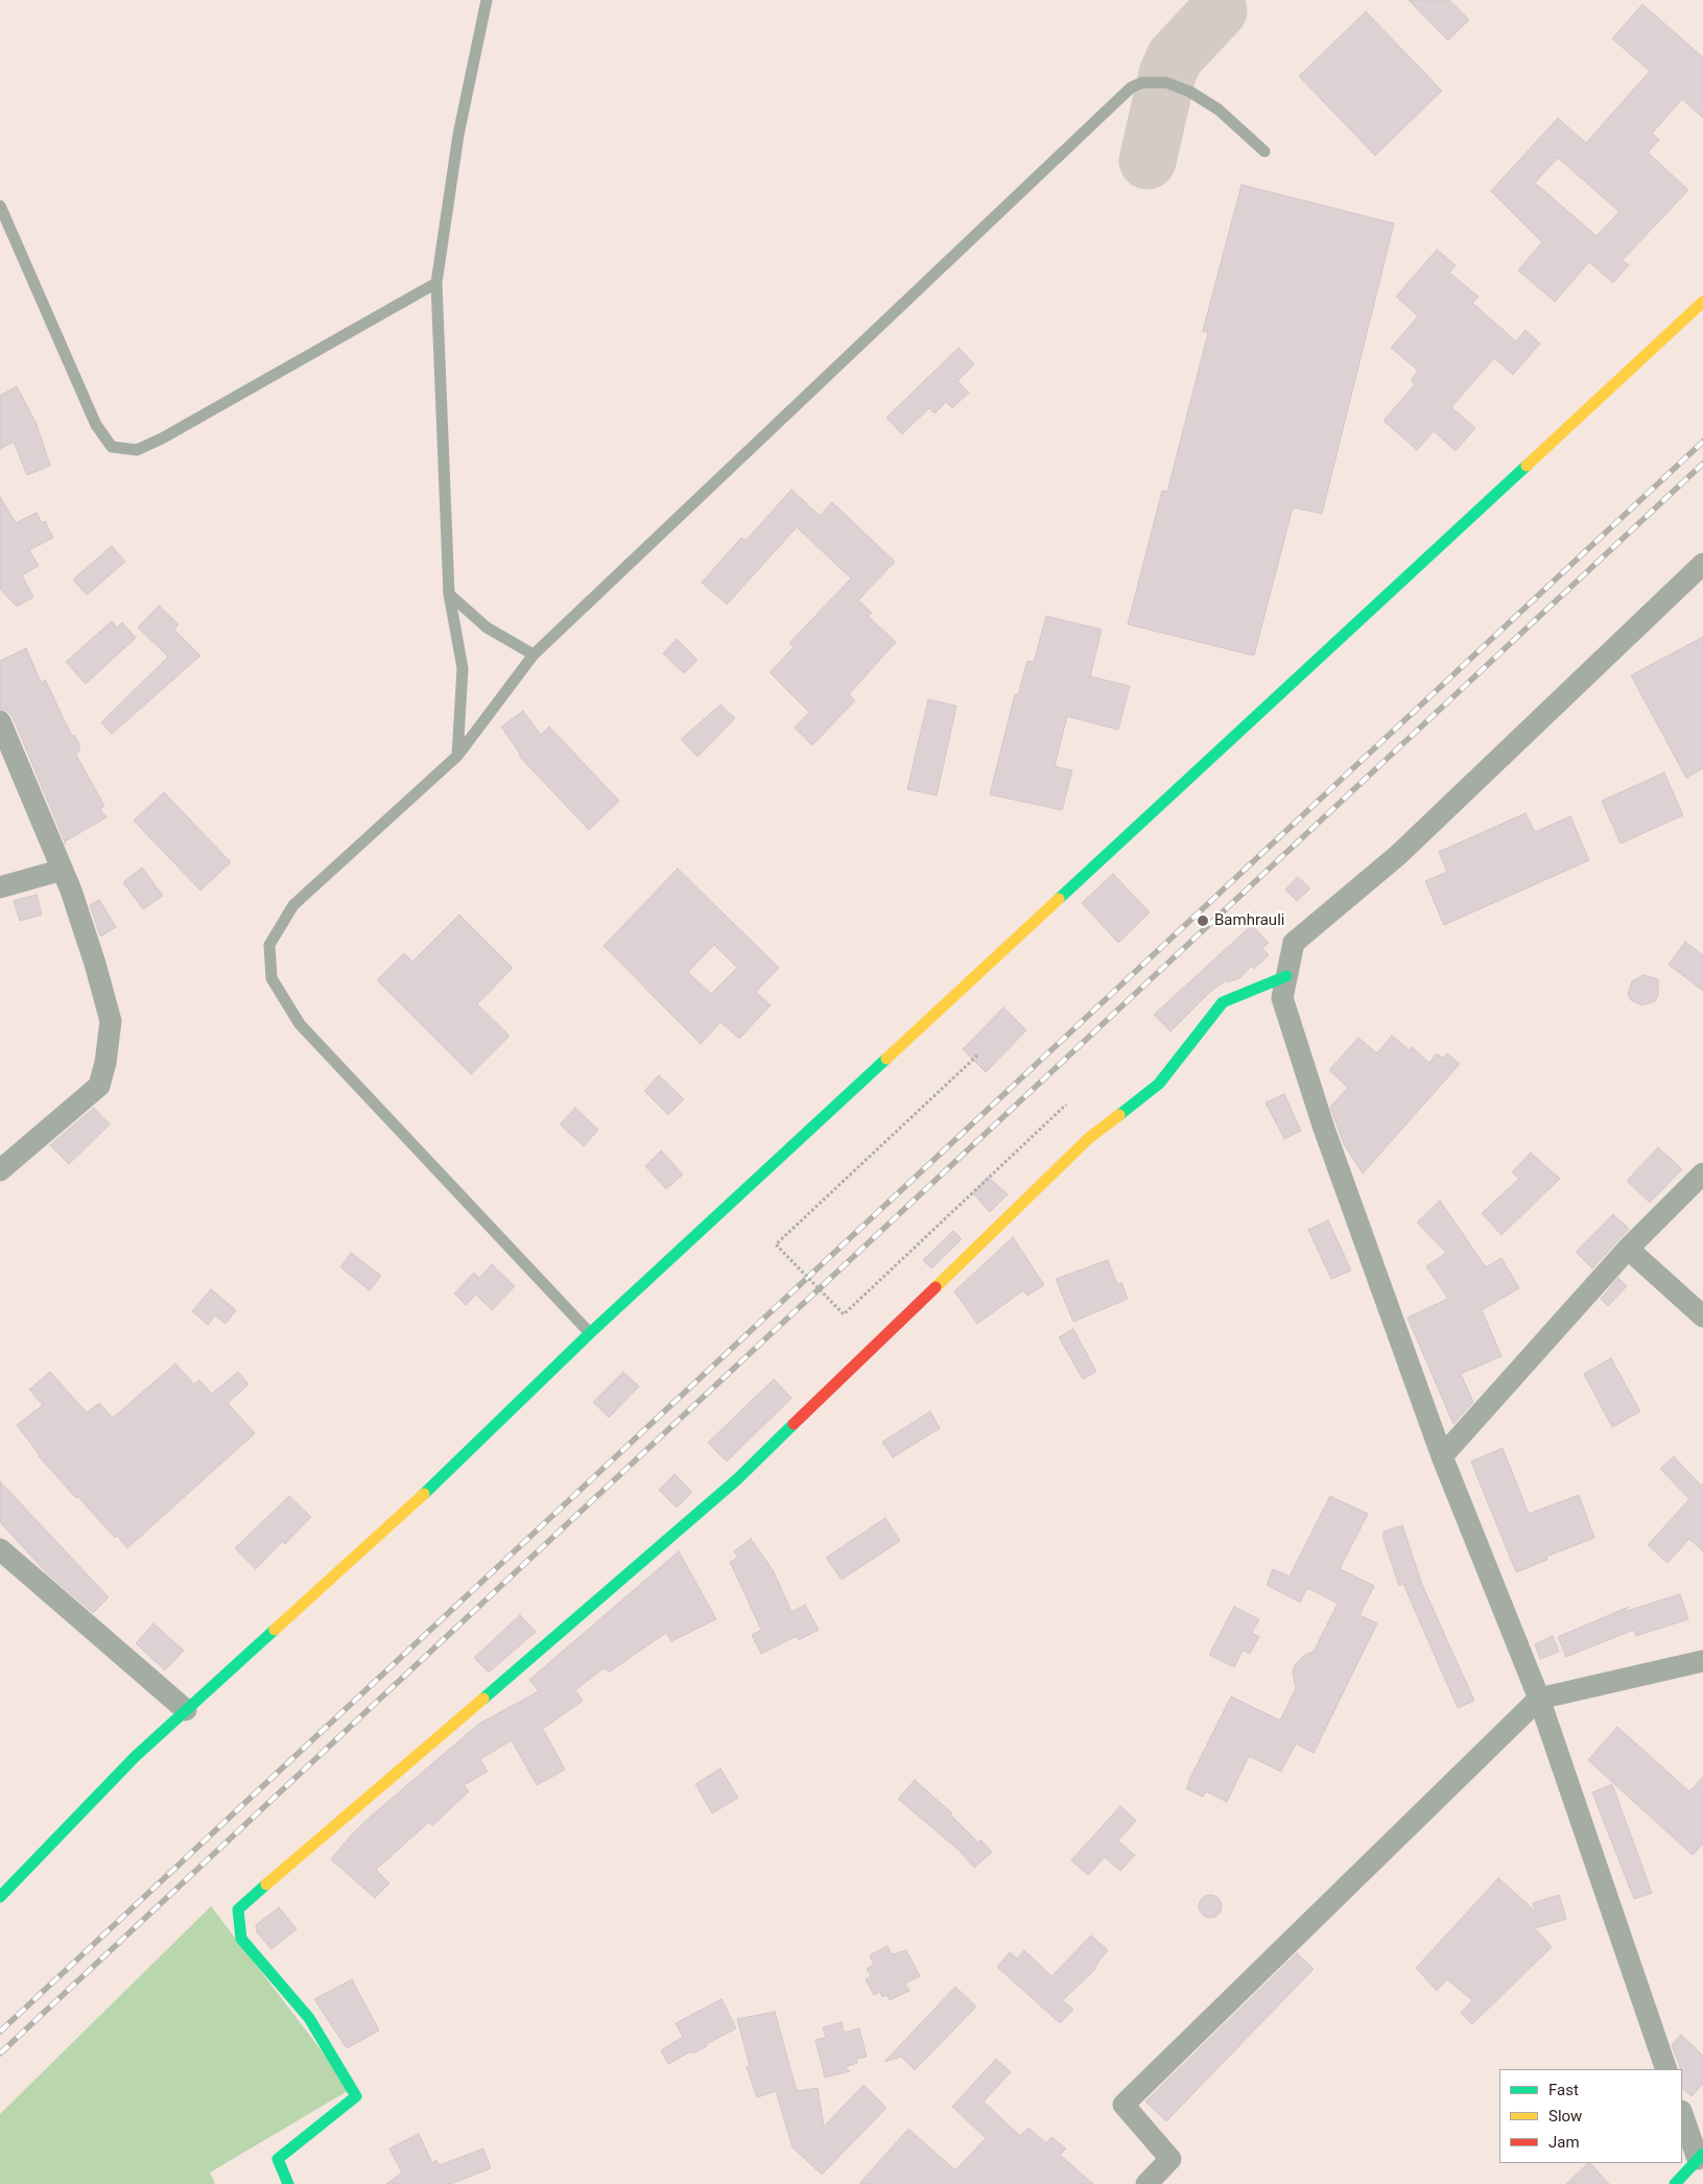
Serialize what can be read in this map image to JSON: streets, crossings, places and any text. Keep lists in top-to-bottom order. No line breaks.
{"places":["Bamhrauli"],"legend":["Fast","Slow","Jam"]}
